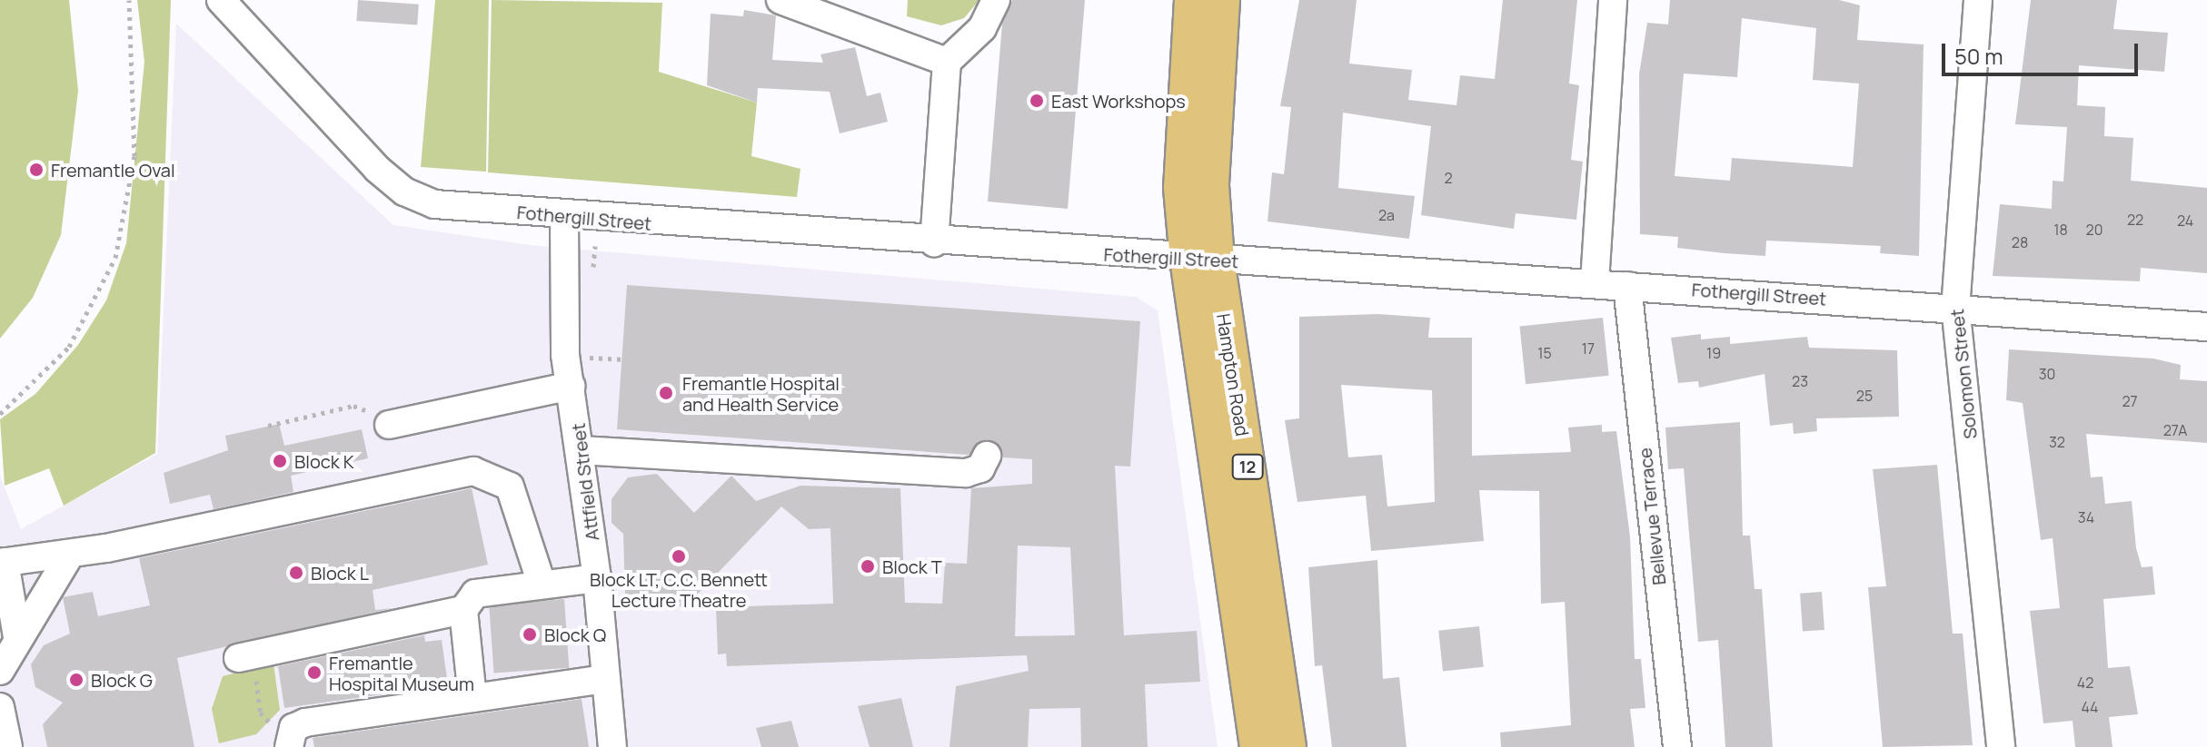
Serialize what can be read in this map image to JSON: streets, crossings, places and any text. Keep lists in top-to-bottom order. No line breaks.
{"streets":{"main road":["Hampton Road","12"],"street":["Fothergill Street","Solomon Street","Attfield Street","Bellevue Terrace"]},"crossings":[["Fothergill Street","Solomon Street"],["Fothergill Street","Hampton Road"],["Fothergill Street","Attfield Street"],["Fothergill Street","Bellevue Terrace"]],"places":["East Workshops","Fremantle Oval","Fremantle Hospital and Health Service","Block K","Block LT, C.C. Bennett Lecture Theatre","Block T","Block L","Block Q","Fremantle Hospital Museum","Block G"],"house_numbers":["2","2a","22","24","18","20","28","17","15","19","30","23","25","27","27A","32","34","42","44"],"scale_bar":"50 m"}
